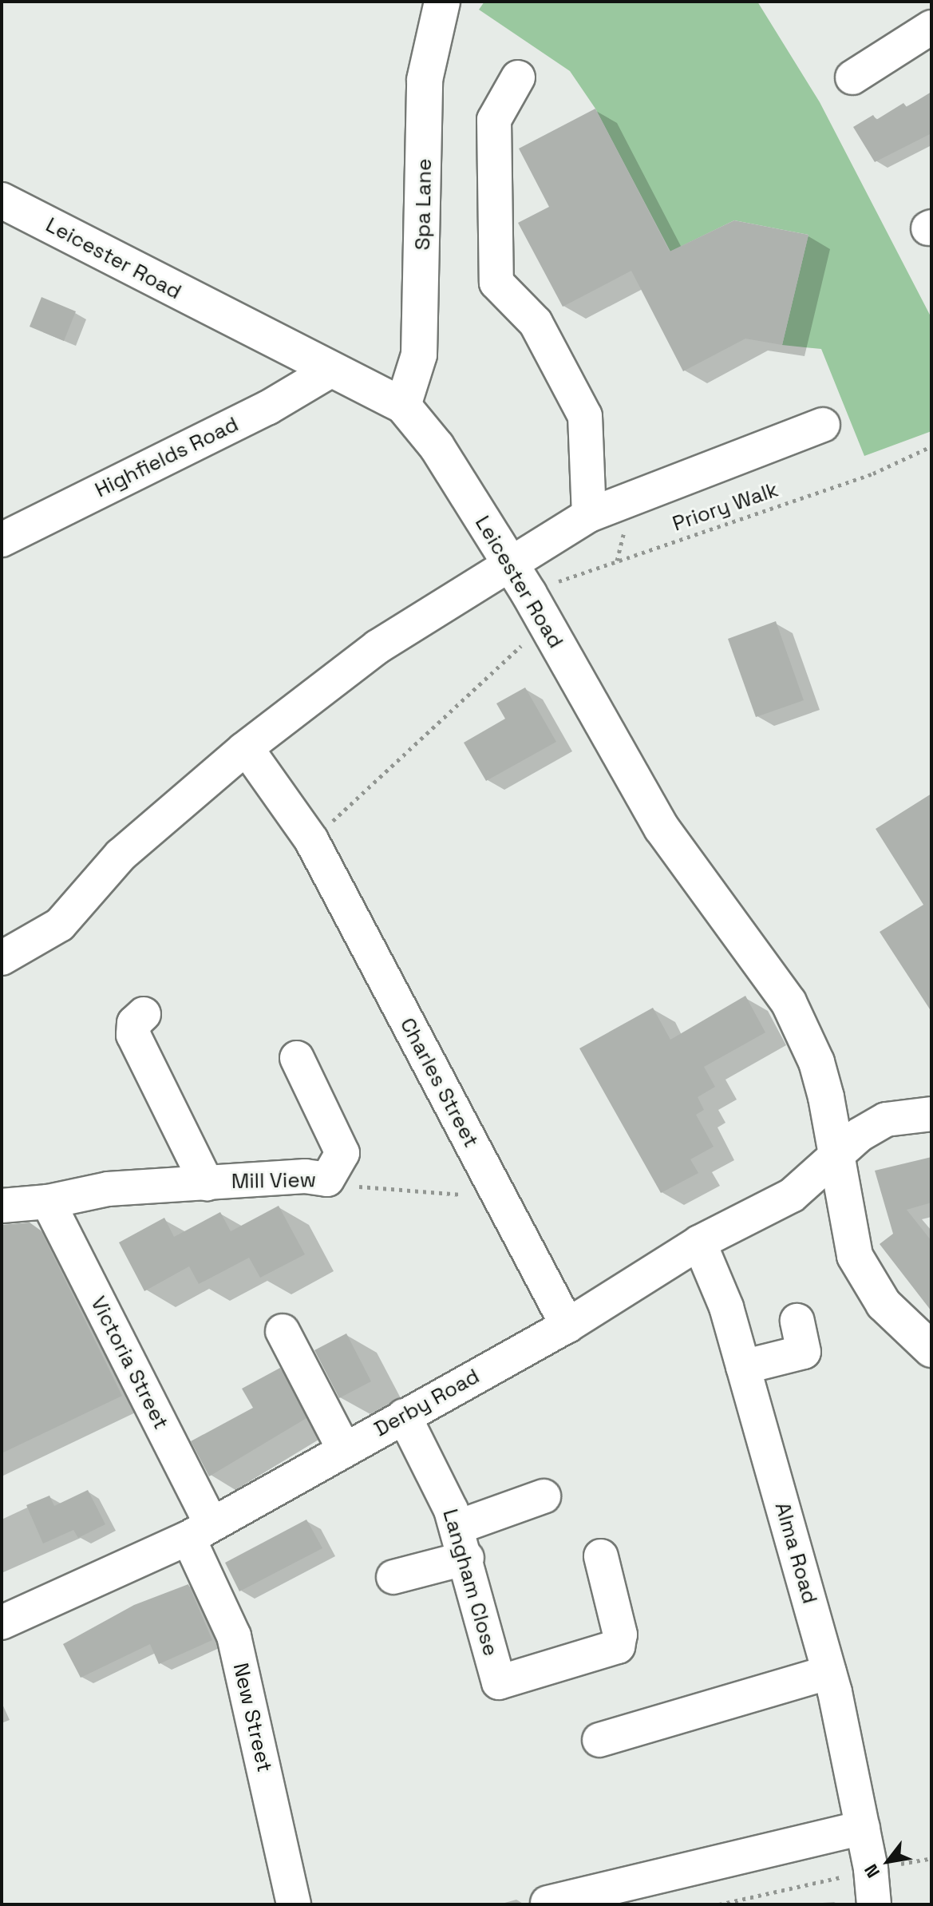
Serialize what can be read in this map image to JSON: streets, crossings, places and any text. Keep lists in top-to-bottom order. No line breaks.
{"streets":{"main road":["Spa Lane","Leicester Road"],"street":["Highfields Road","Charles Street","Mill View","Victoria Street","Derby Road","Alma Road","Langham Close","New Street"],"path":["Priory Walk"]},"crossings":[["Spa Lane","Leicester Road"],["Leicester Road","Highfields Road"],["Leicester Road","Priory Walk"],["Leicester Road","Derby Road"],["Charles Street","Mill View"],["Charles Street","Derby Road"],["Mill View","Victoria Street"],["Victoria Street","Derby Road"],["Victoria Street","New Street"],["Derby Road","Alma Road"],["Derby Road","Langham Close"],["Derby Road","New Street"]],"north":"bottom left"}
